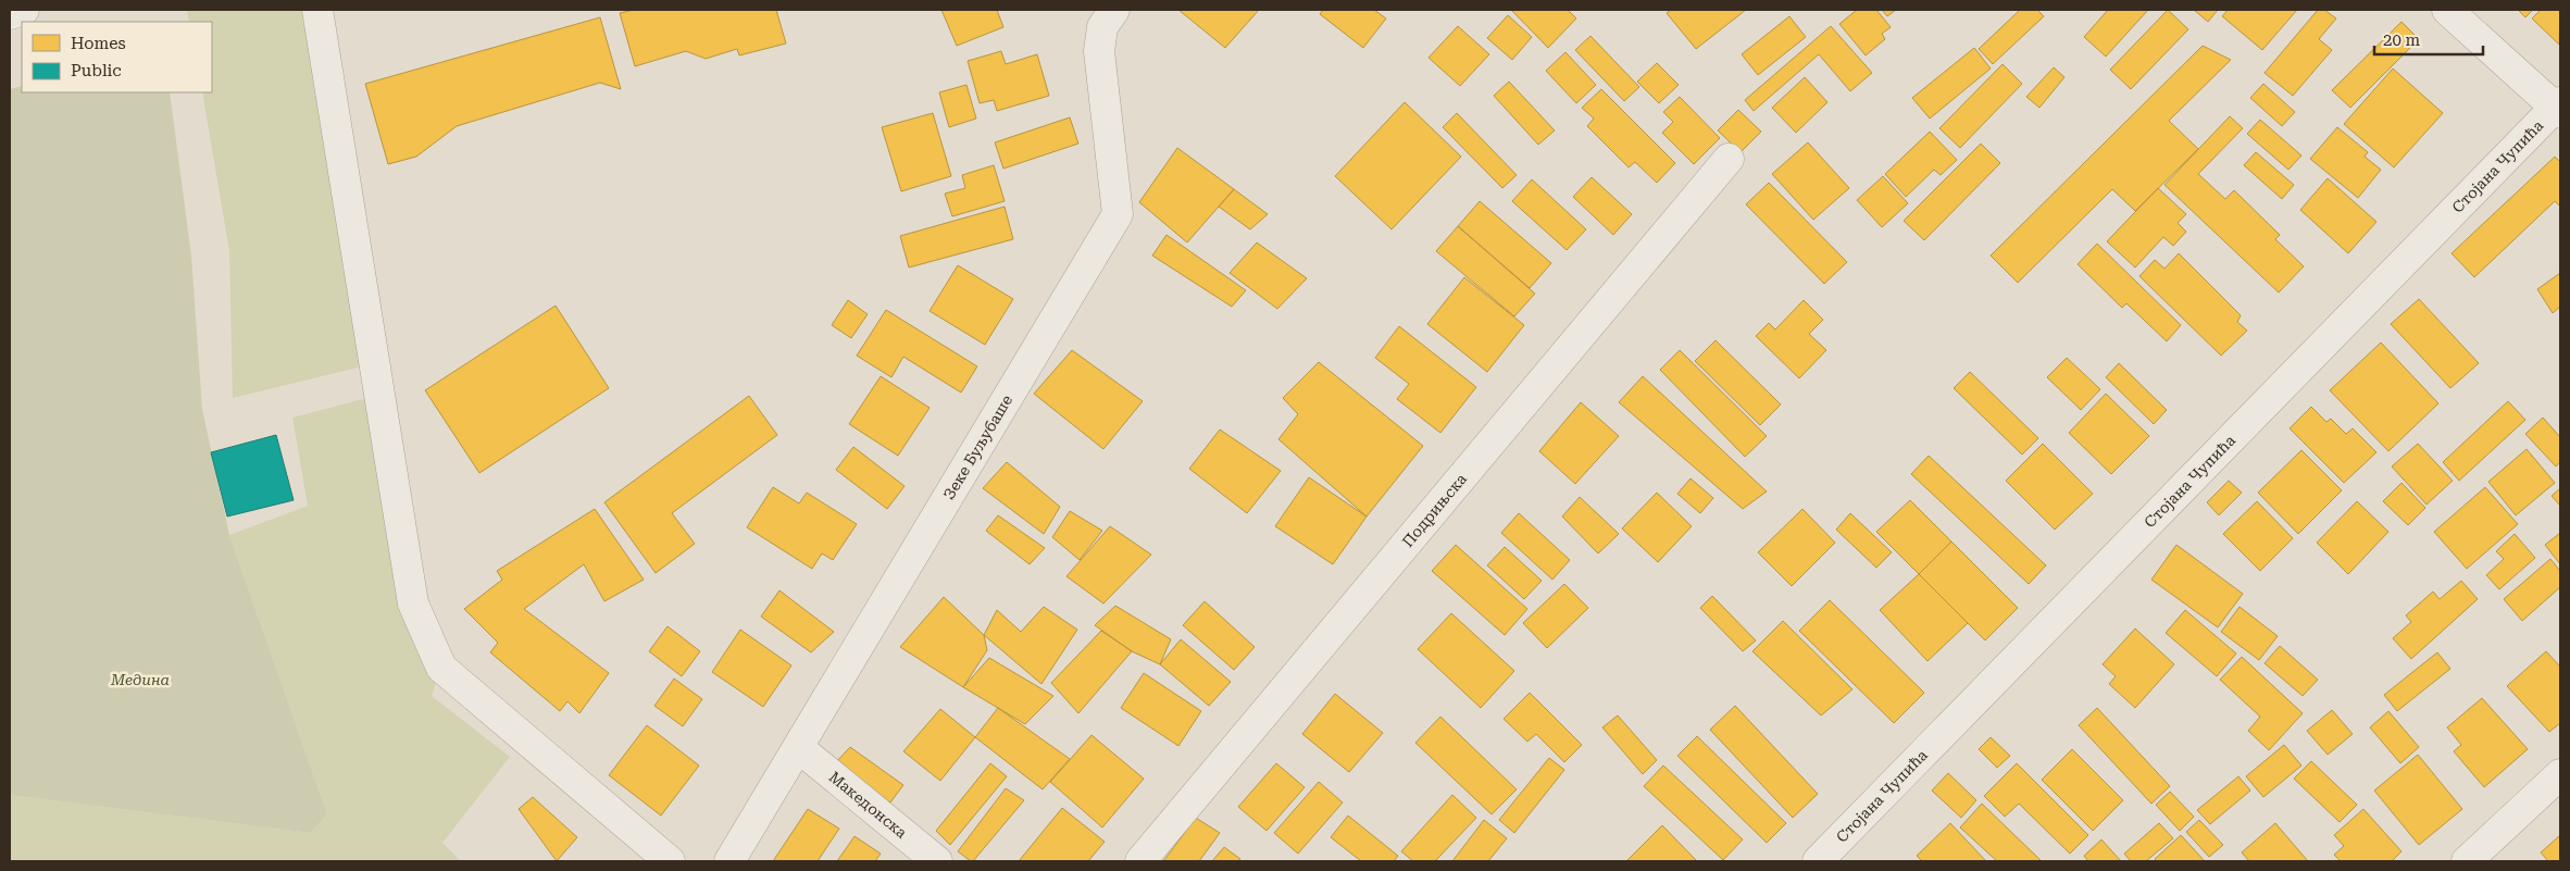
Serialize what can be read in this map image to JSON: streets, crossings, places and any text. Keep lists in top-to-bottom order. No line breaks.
{"streets":{"street":["Стојана Чупића","Зеке Буљубаше","Подрињска","Македонска"]},"crossings":[["Зеке Буљубаше","Македонска"]],"parks":["Медина"],"legend":["Homes","Public"],"scale_bar":"20 m"}
